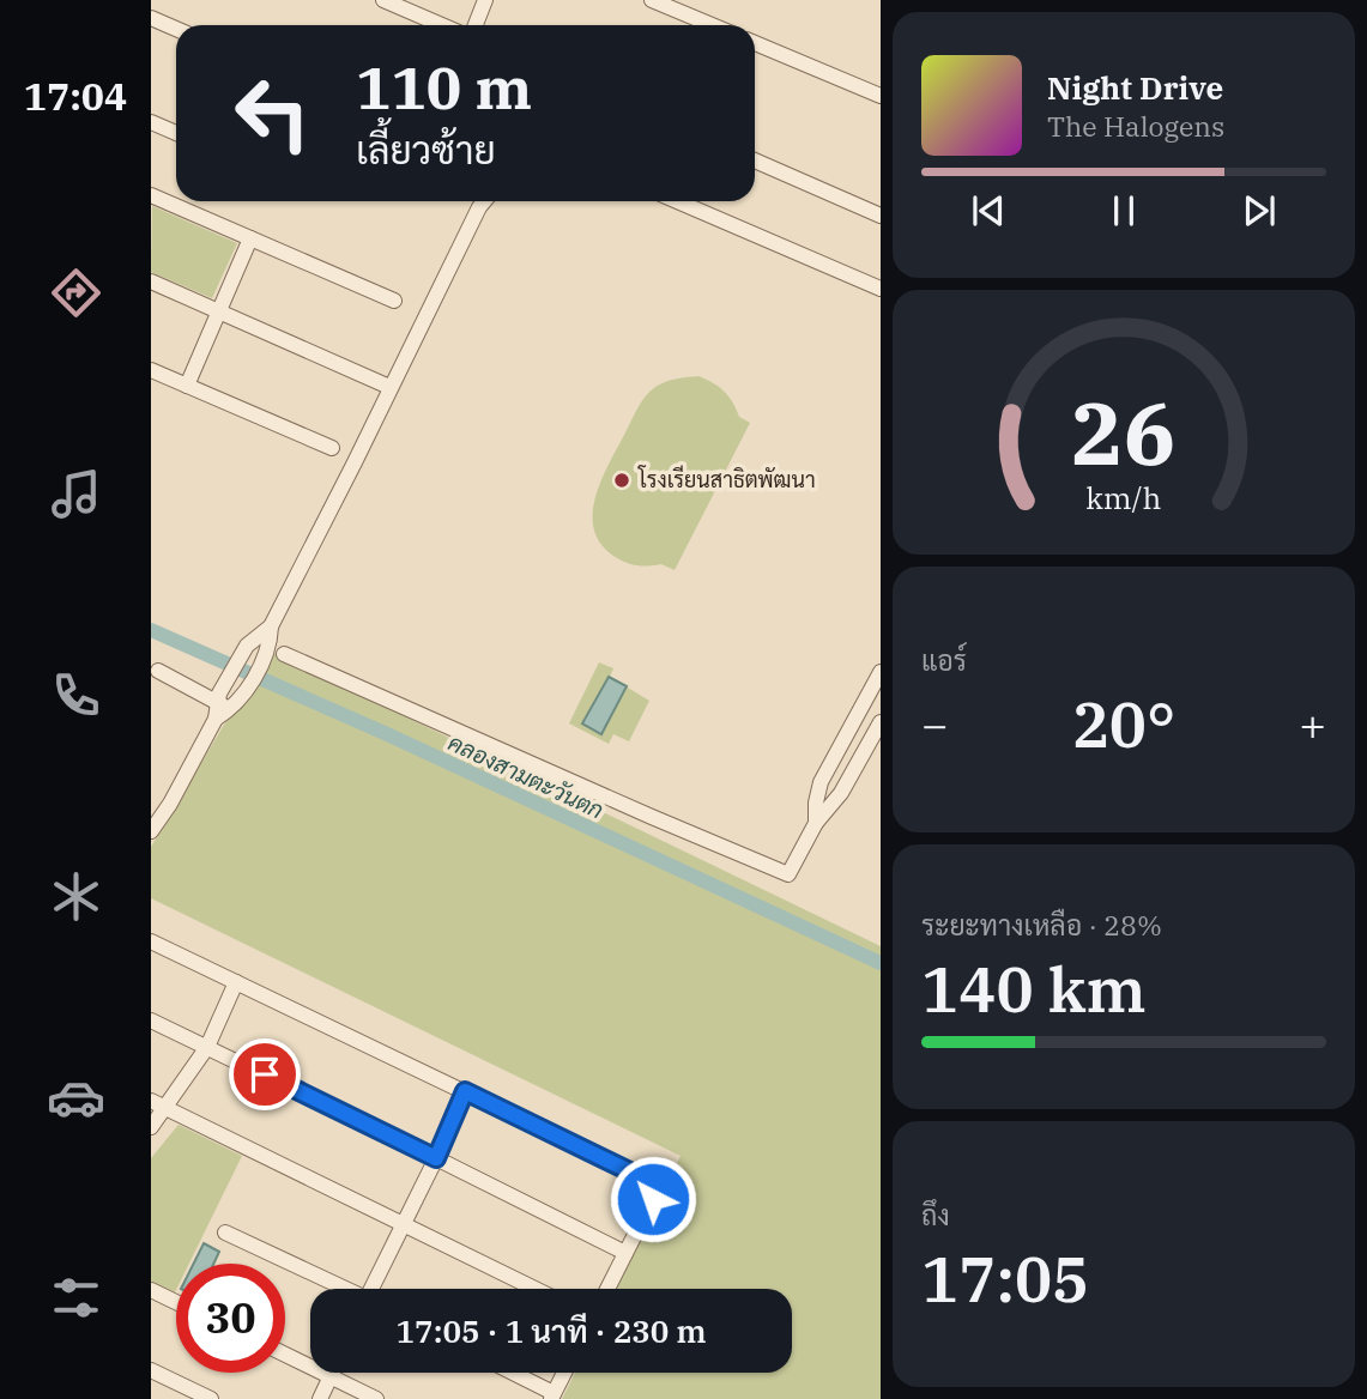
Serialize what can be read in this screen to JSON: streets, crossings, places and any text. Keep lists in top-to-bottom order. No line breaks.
{"water":["คลองสามตะวันตก"],"places":["โรงเรียนสาธิตพัฒนา"],"page":{"tabs":"17:04","turn":["110 m","เลี้ยวซ้าย"],"song":["Night Drive","The Halogens"],"tile":["แอร์",["ระยะทางเหลือ · 28%","140 km"],["ถึง","17:05"]],"heat":["−","20°","+"],"limit":"30","trip":"17:05 · 1 นาที · 230 m","gauge":["26","km/h"]}}
